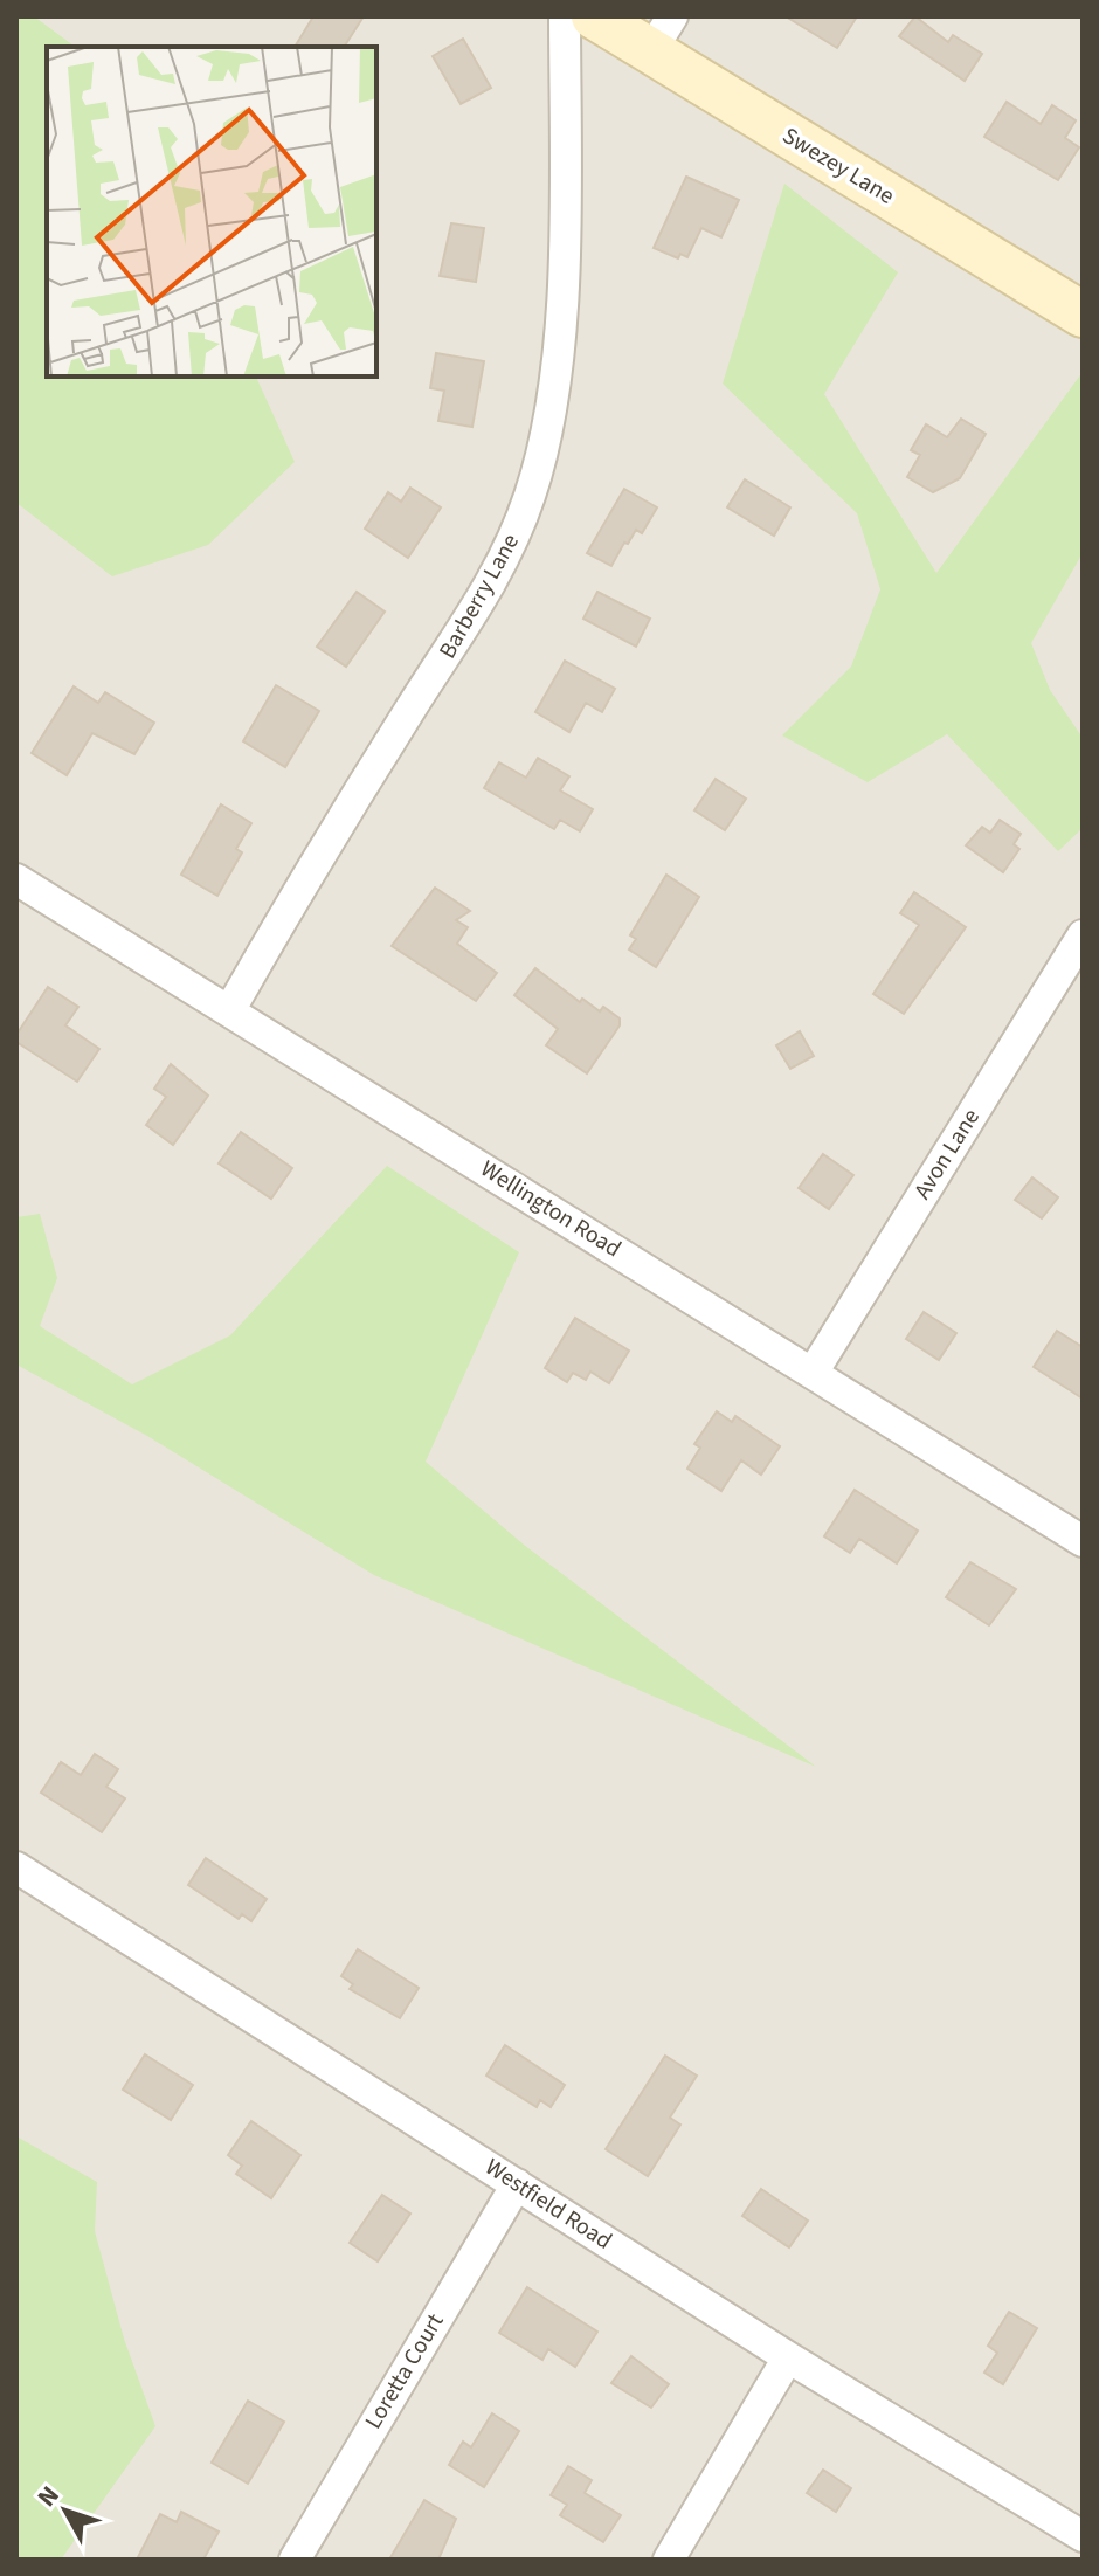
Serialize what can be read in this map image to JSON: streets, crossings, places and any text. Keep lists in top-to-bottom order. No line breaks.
{"streets":{"street":["Swezey Lane","Barberry Lane","Avon Lane","Wellington Road","Westfield Road","Loretta Court"]},"crossings":[["Barberry Lane","Wellington Road"],["Avon Lane","Wellington Road"],["Westfield Road","Loretta Court"]],"north":"top left"}
